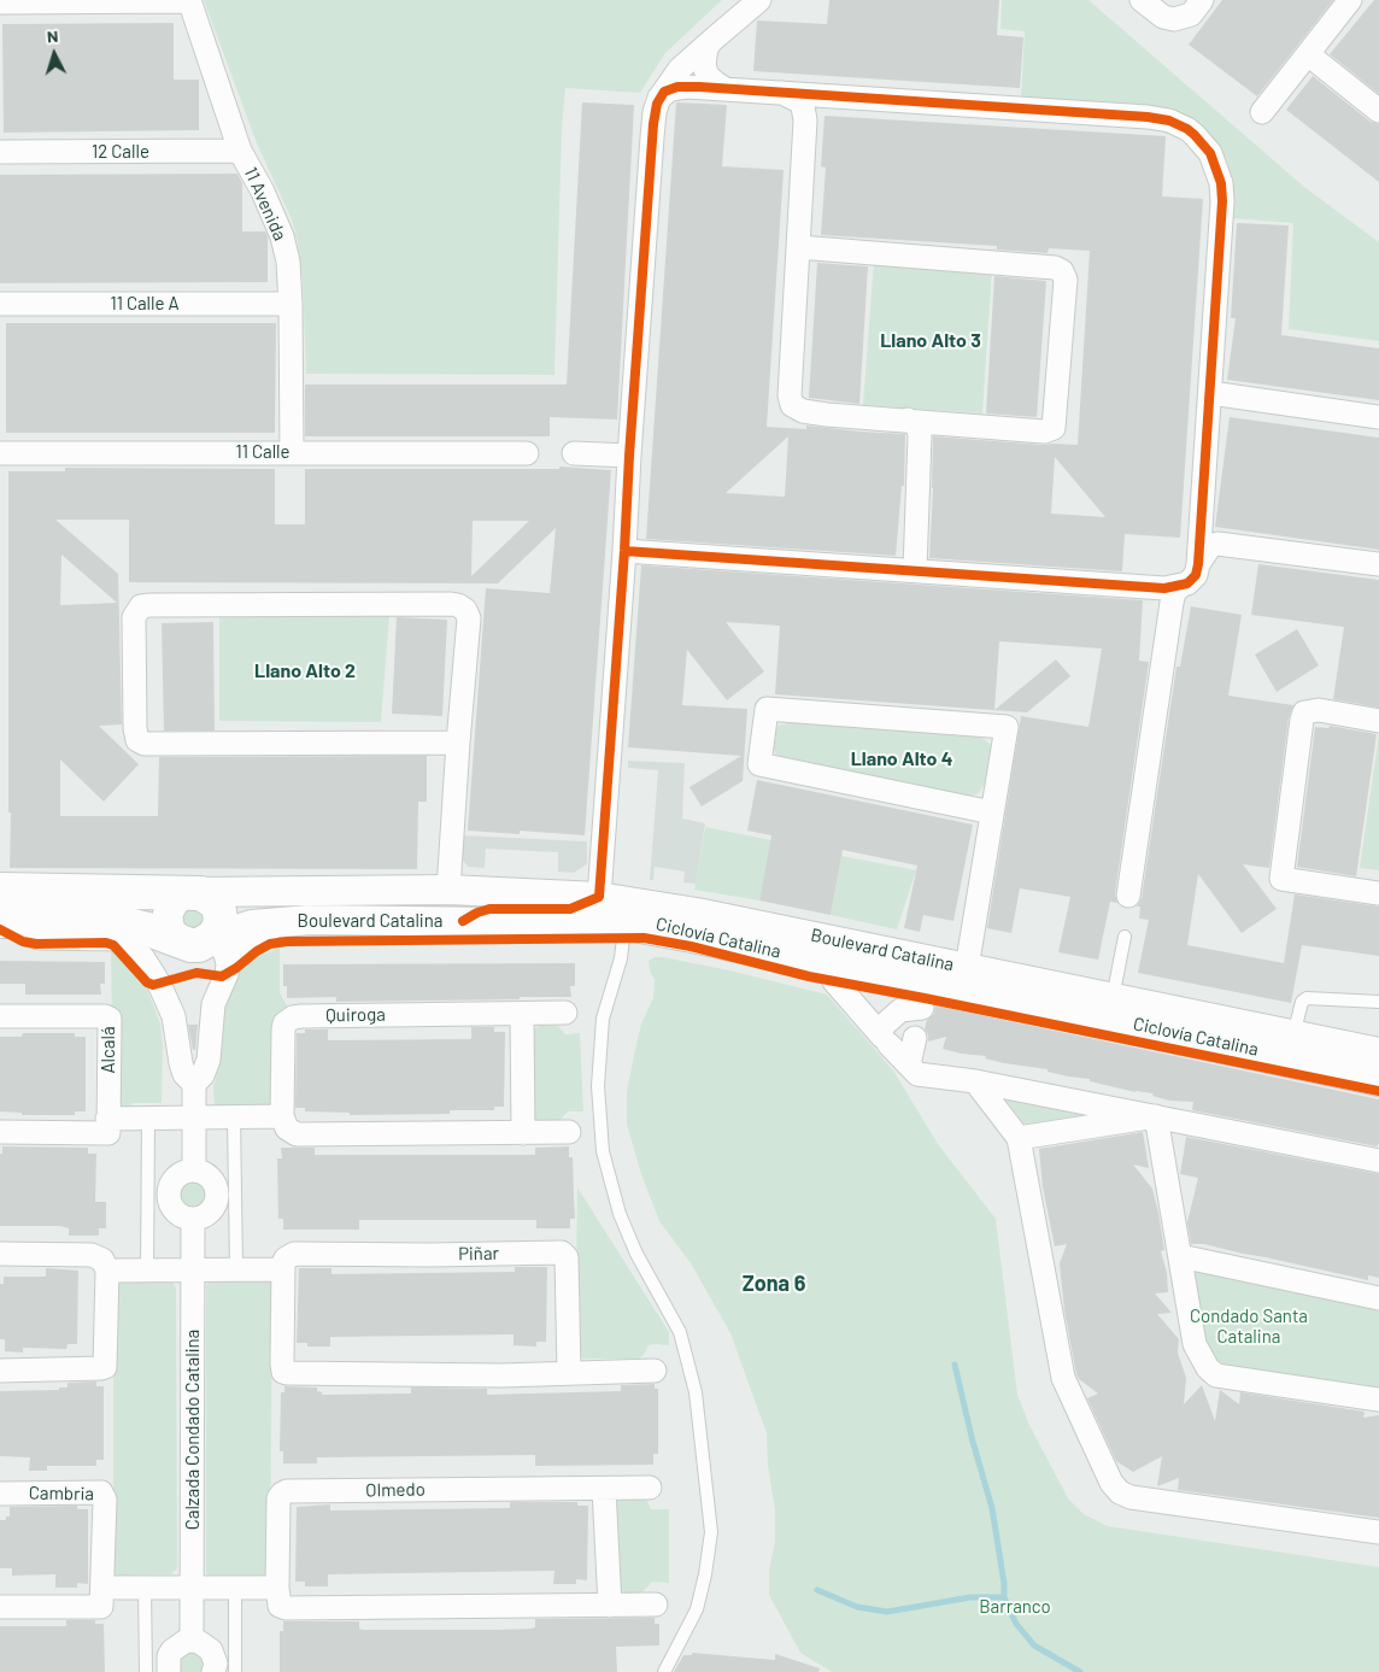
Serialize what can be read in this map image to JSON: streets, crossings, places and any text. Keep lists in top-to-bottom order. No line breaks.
{"streets":{"street":["12 Calle","11 Avenida","11 Calle A","11 Calle","Boulevard Catalina","Quiroga","Alcalá","Piñar","Calzada Condado Catalina","Olmedo","Cambria"],"cycle path":["Ciclovía Catalina"]},"crossings":[["12 Calle","11 Avenida"],["11 Avenida","11 Calle A"],["11 Avenida","11 Calle"]],"districts":["Llano Alto 3","Llano Alto 2","Llano Alto 4","Zona 6"],"parks":["Condado Santa Catalina","Barranco"],"north":"top"}
